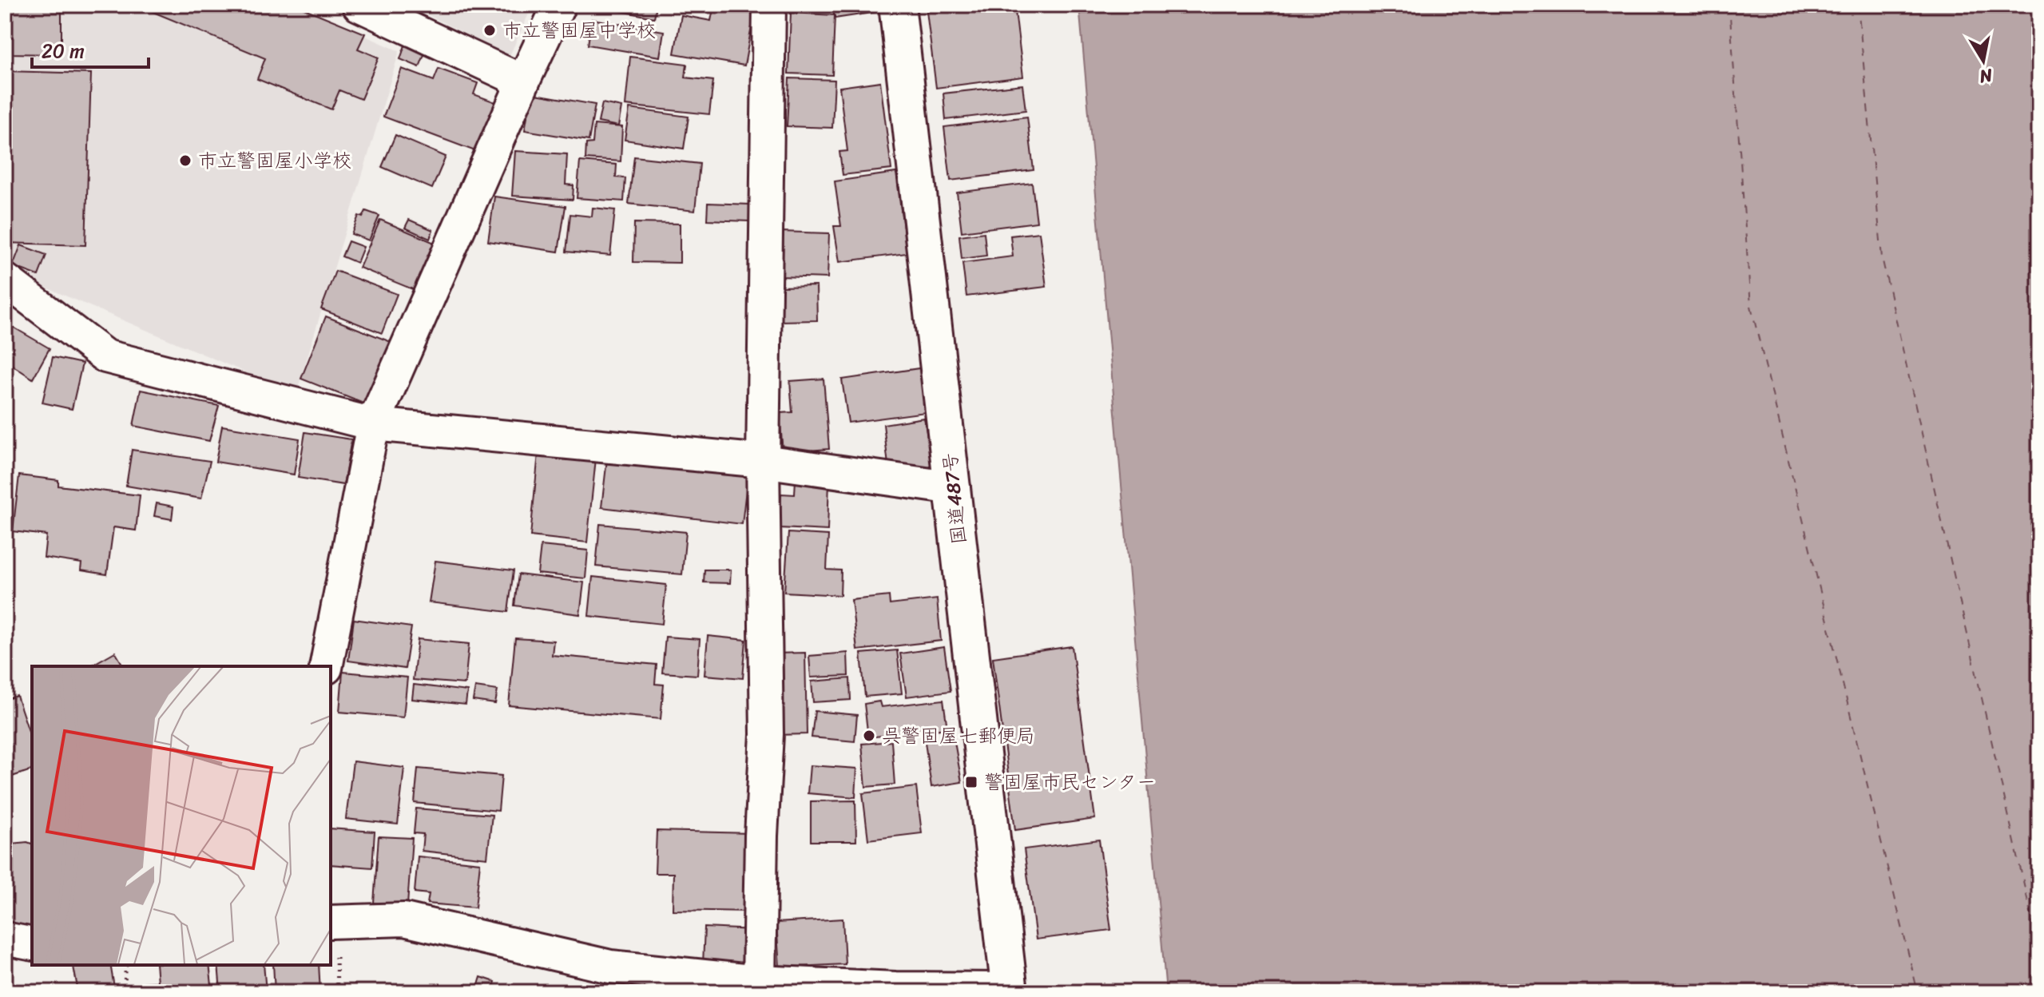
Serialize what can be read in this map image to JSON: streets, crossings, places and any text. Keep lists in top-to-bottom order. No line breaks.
{"streets":{"highway":["国道487号"]},"places":{"other":["市立警固屋中学校","市立警固屋小学校","呉警固屋七郵便局"],"transit":["警固屋市民センター"]},"scale_bar":"20 m","north":"bottom"}
